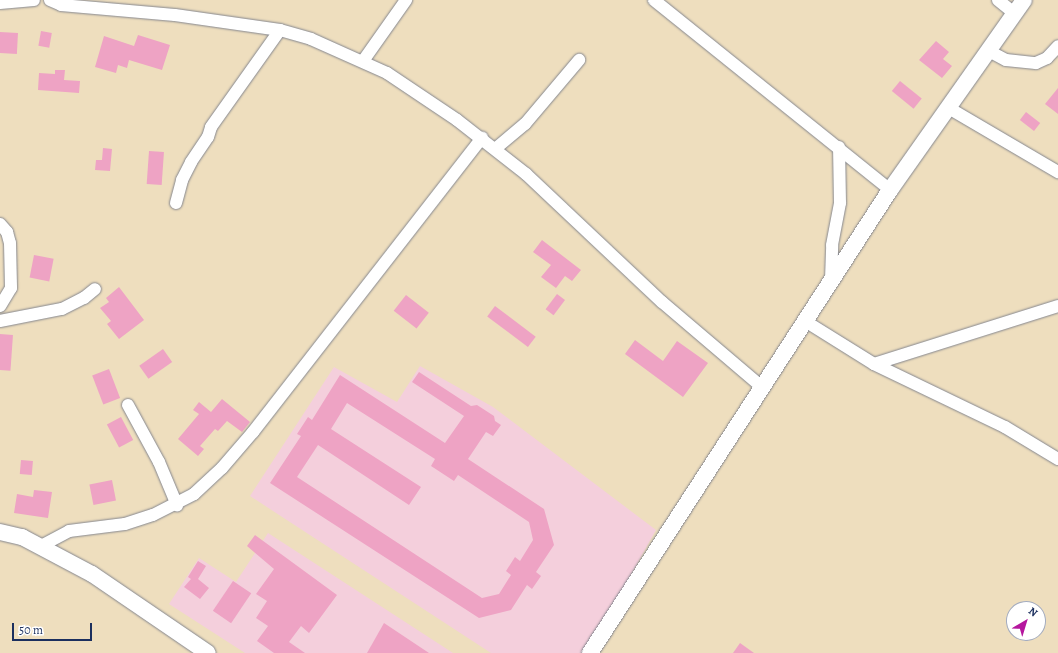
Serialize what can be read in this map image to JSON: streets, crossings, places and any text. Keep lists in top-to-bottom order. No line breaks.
{"scale_bar":"50 m","north":"top right"}
